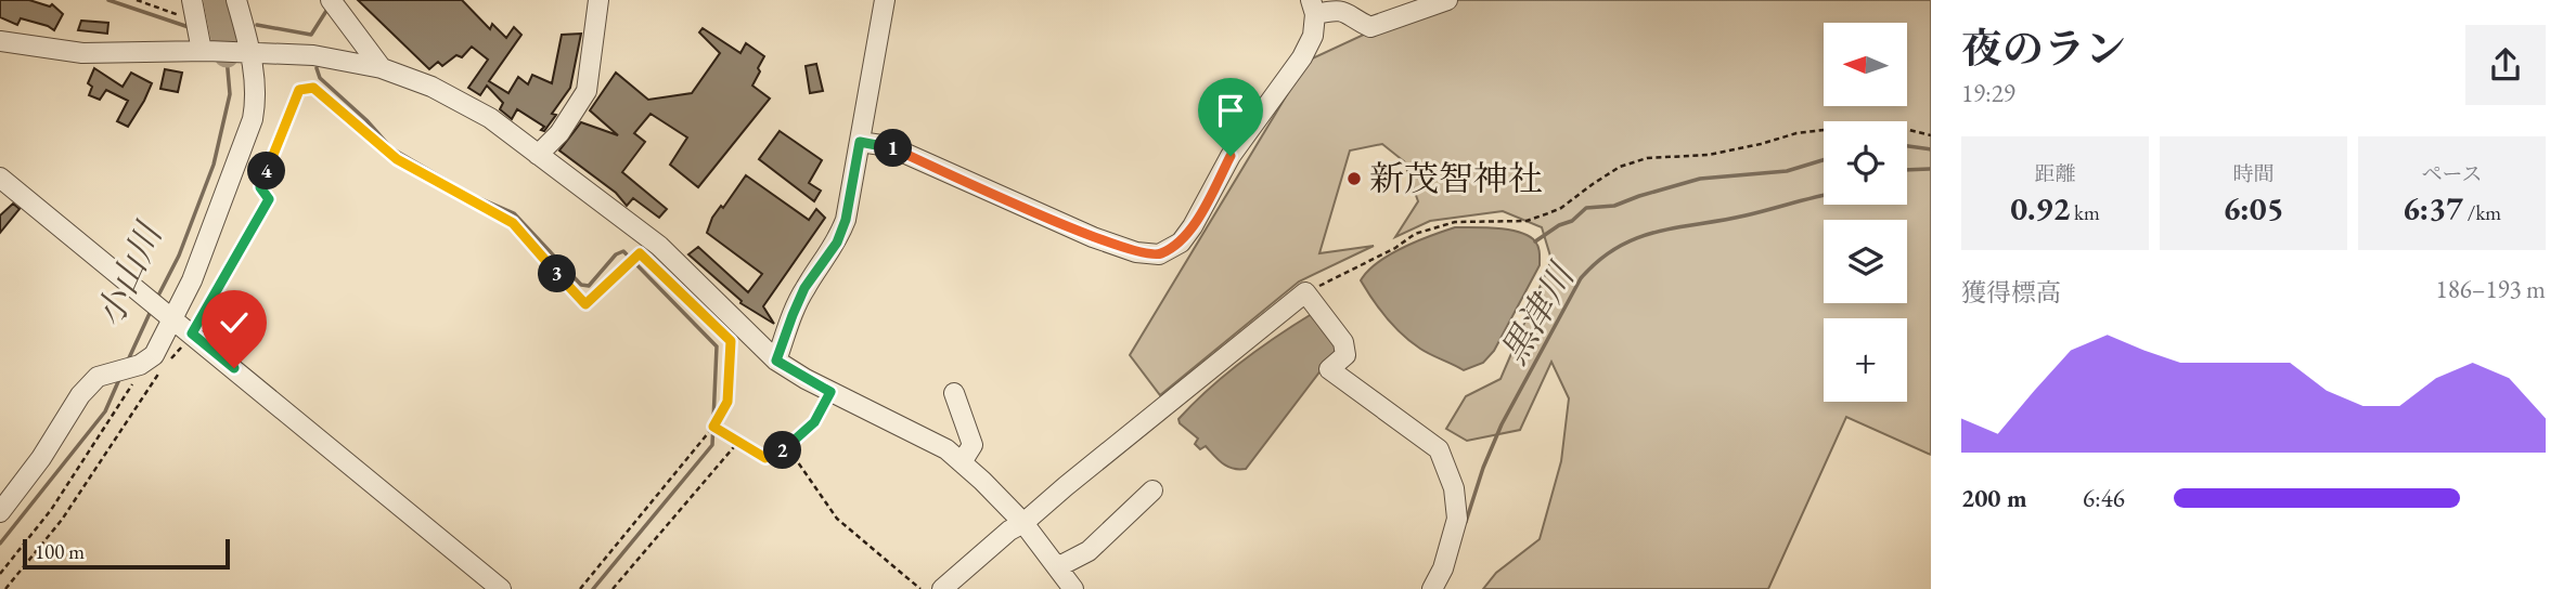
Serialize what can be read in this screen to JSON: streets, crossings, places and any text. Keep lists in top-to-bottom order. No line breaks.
{"water":["小山川","黒津川"],"places":["新茂智神社"],"scale_bar":"100 m","north":"left","page":{"heading":["夜のラン","19:29"],"map_buttons":"+","pins":["1","4","3","2"],"stats":[["距離","0.92 km"],["時間","6:05"],["ペース","6:37 /km"]],"chart":["獲得標高","186–193 m"],"list":[{"name":"200 m","note":"6:46"}],"scale":"100 m"}}
